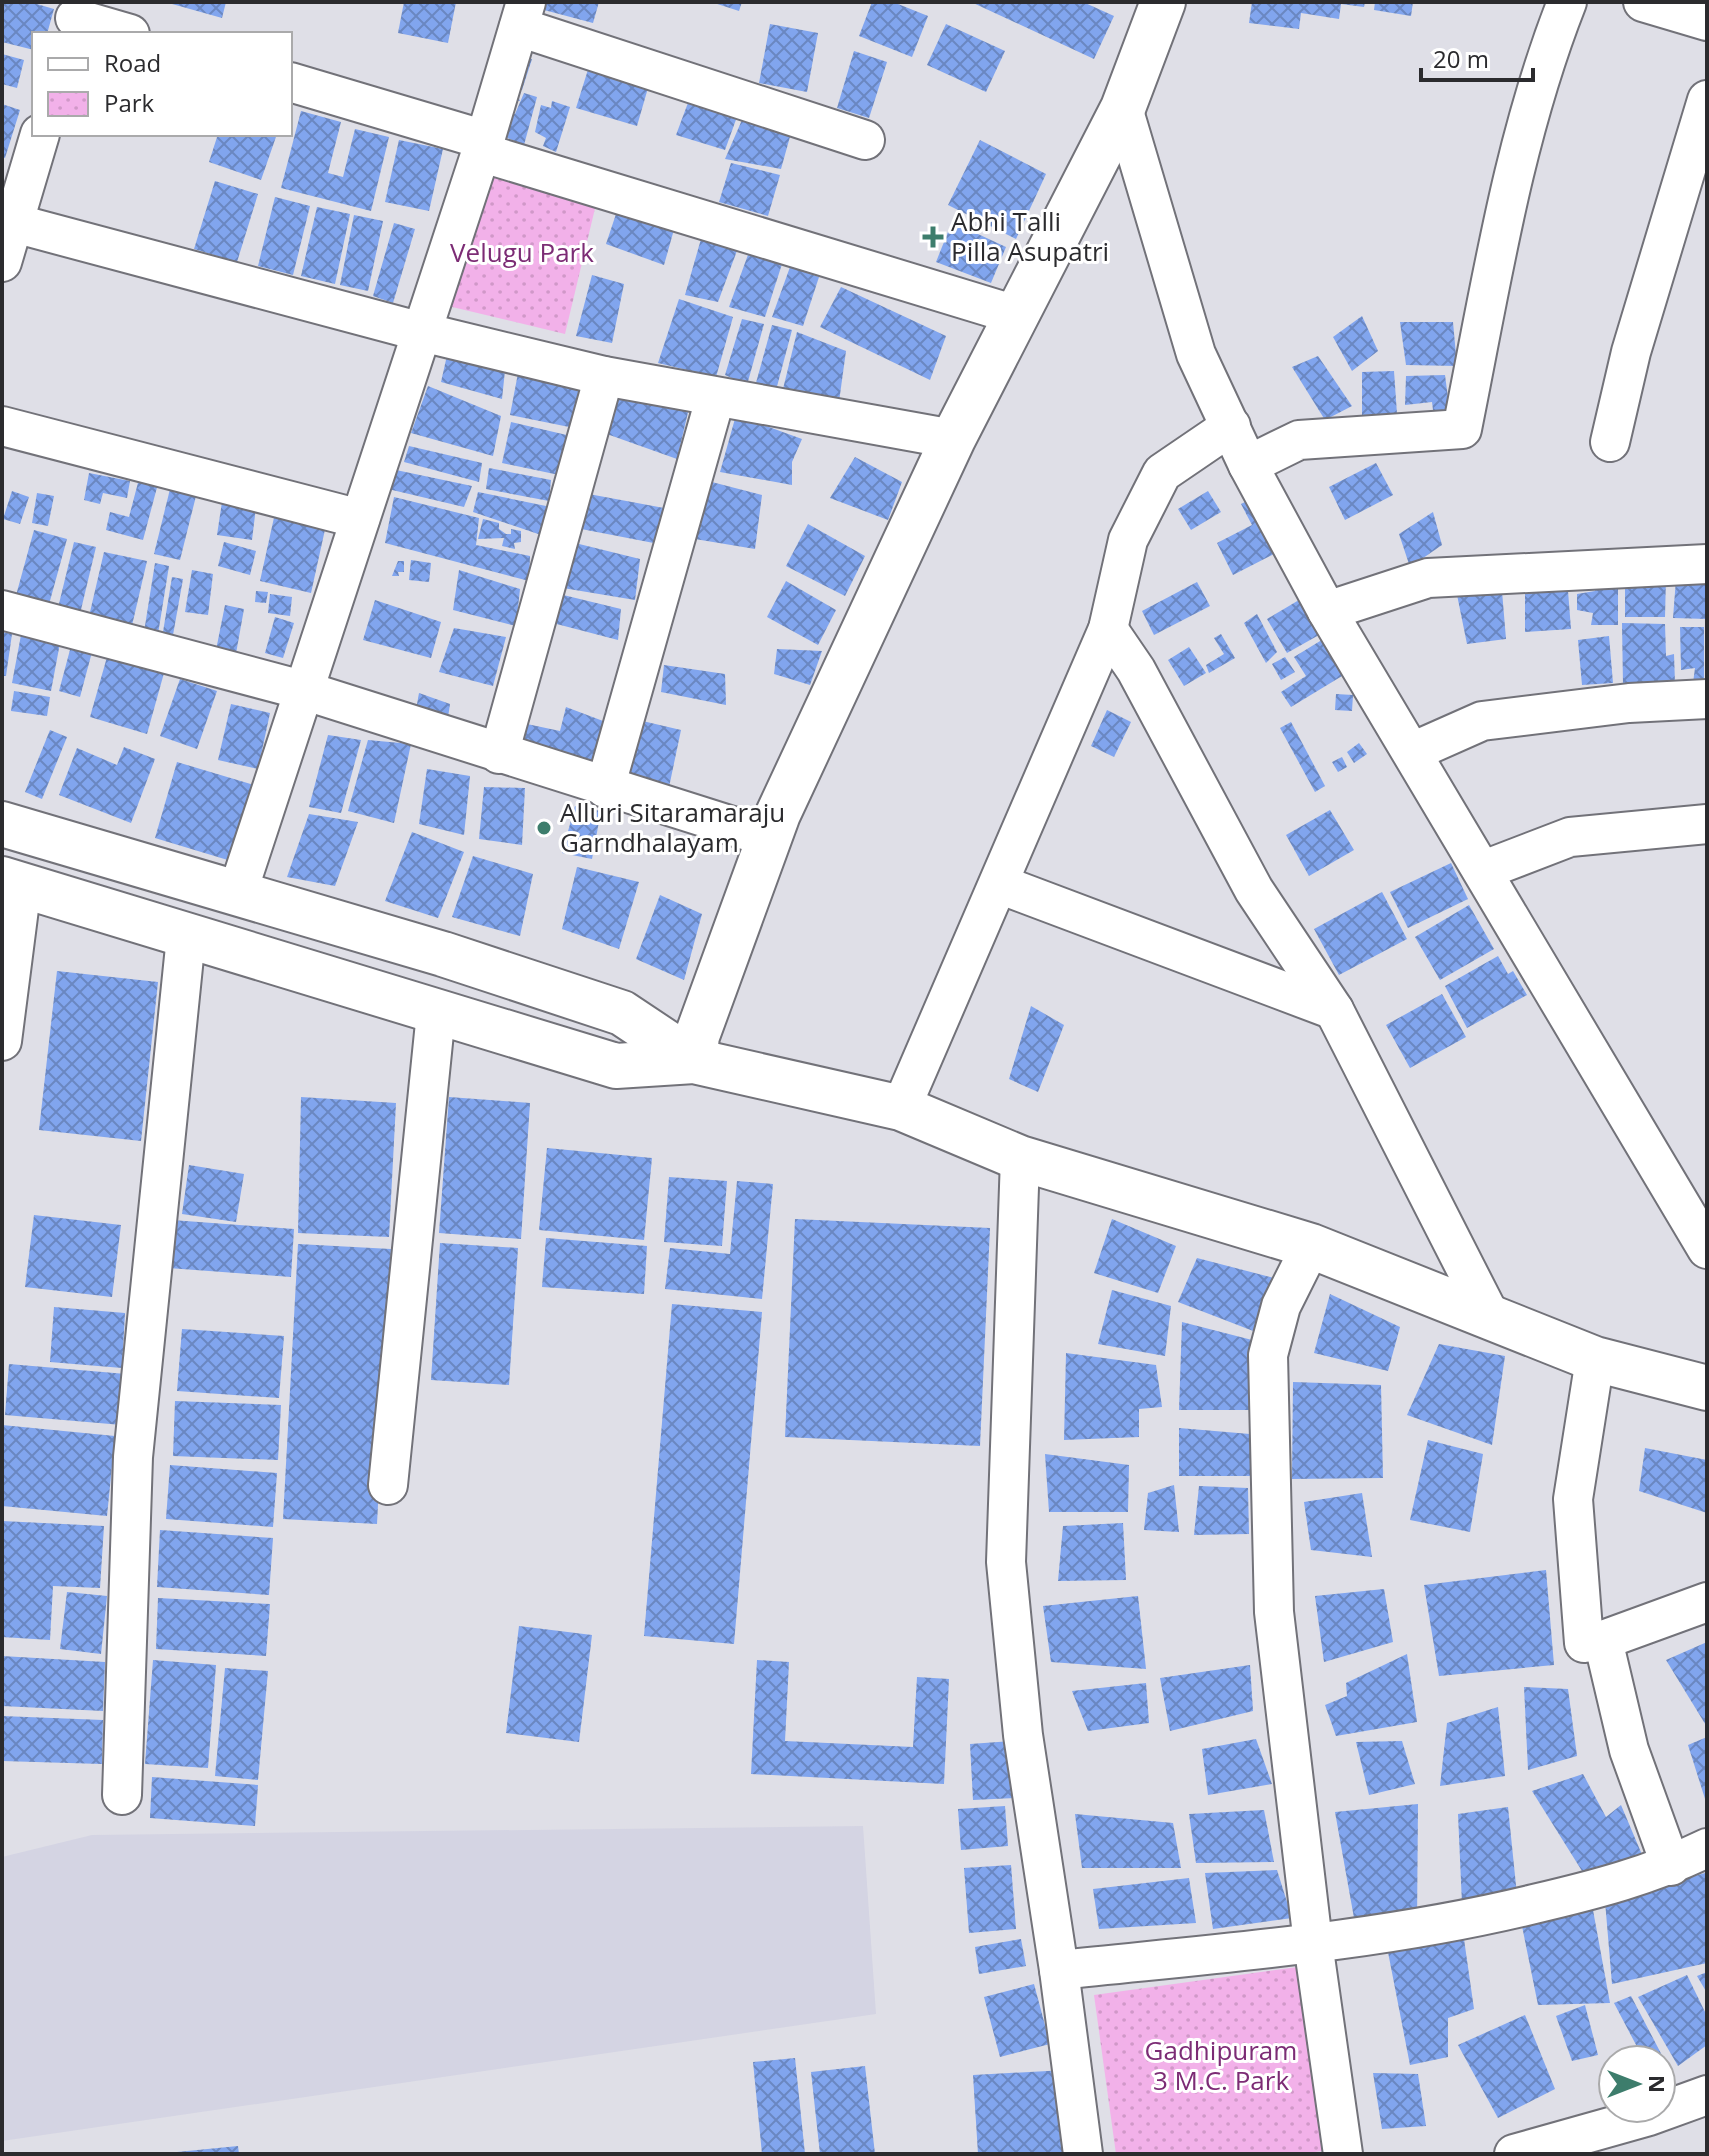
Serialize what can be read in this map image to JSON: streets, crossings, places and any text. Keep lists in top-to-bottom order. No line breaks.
{"parks":["Velugu Park","Gadhipuram 3 M.C. Park"],"places":{"health":["Abhi Talli Pilla Asupatri"],"other":["Alluri Sitaramaraju Garndhalayam"]},"legend":["Road","Park"],"scale_bar":"20 m","north":"right"}
